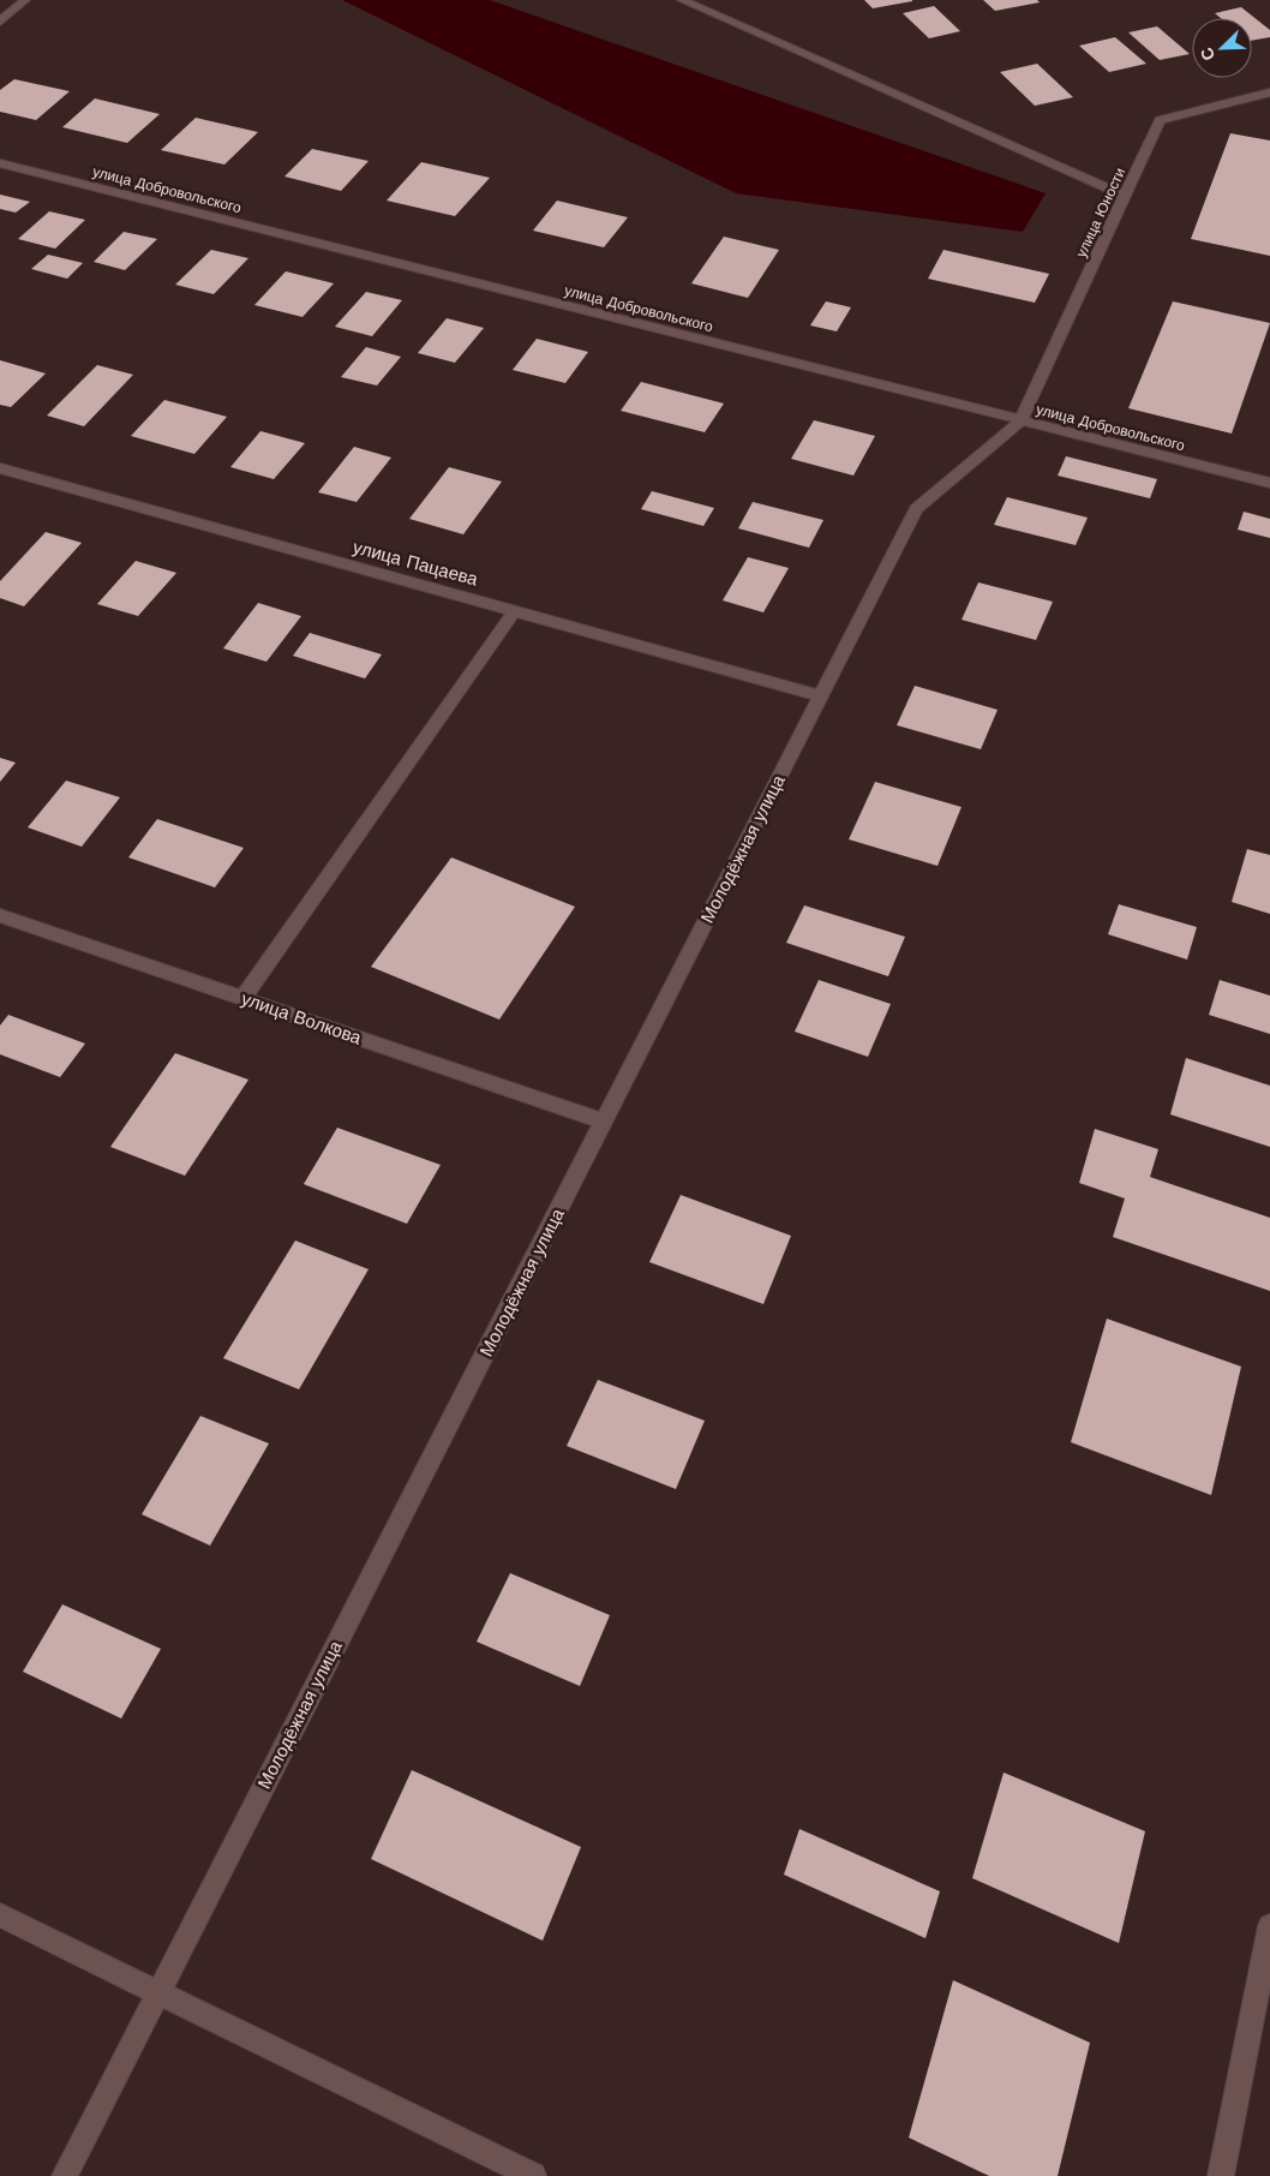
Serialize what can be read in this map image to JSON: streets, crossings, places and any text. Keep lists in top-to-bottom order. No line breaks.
{"streets":{"street":["улица Добровольского","улица Юности","улица Пацаева","Молодёжная улица","улица Волкова"]},"crossings":[["улица Добровольского","улица Юности"],["улица Добровольского","Молодёжная улица"],["улица Юности","Молодёжная улица"],["улица Пацаева","Молодёжная улица"],["Молодёжная улица","улица Волкова"]],"north":"bottom left"}
